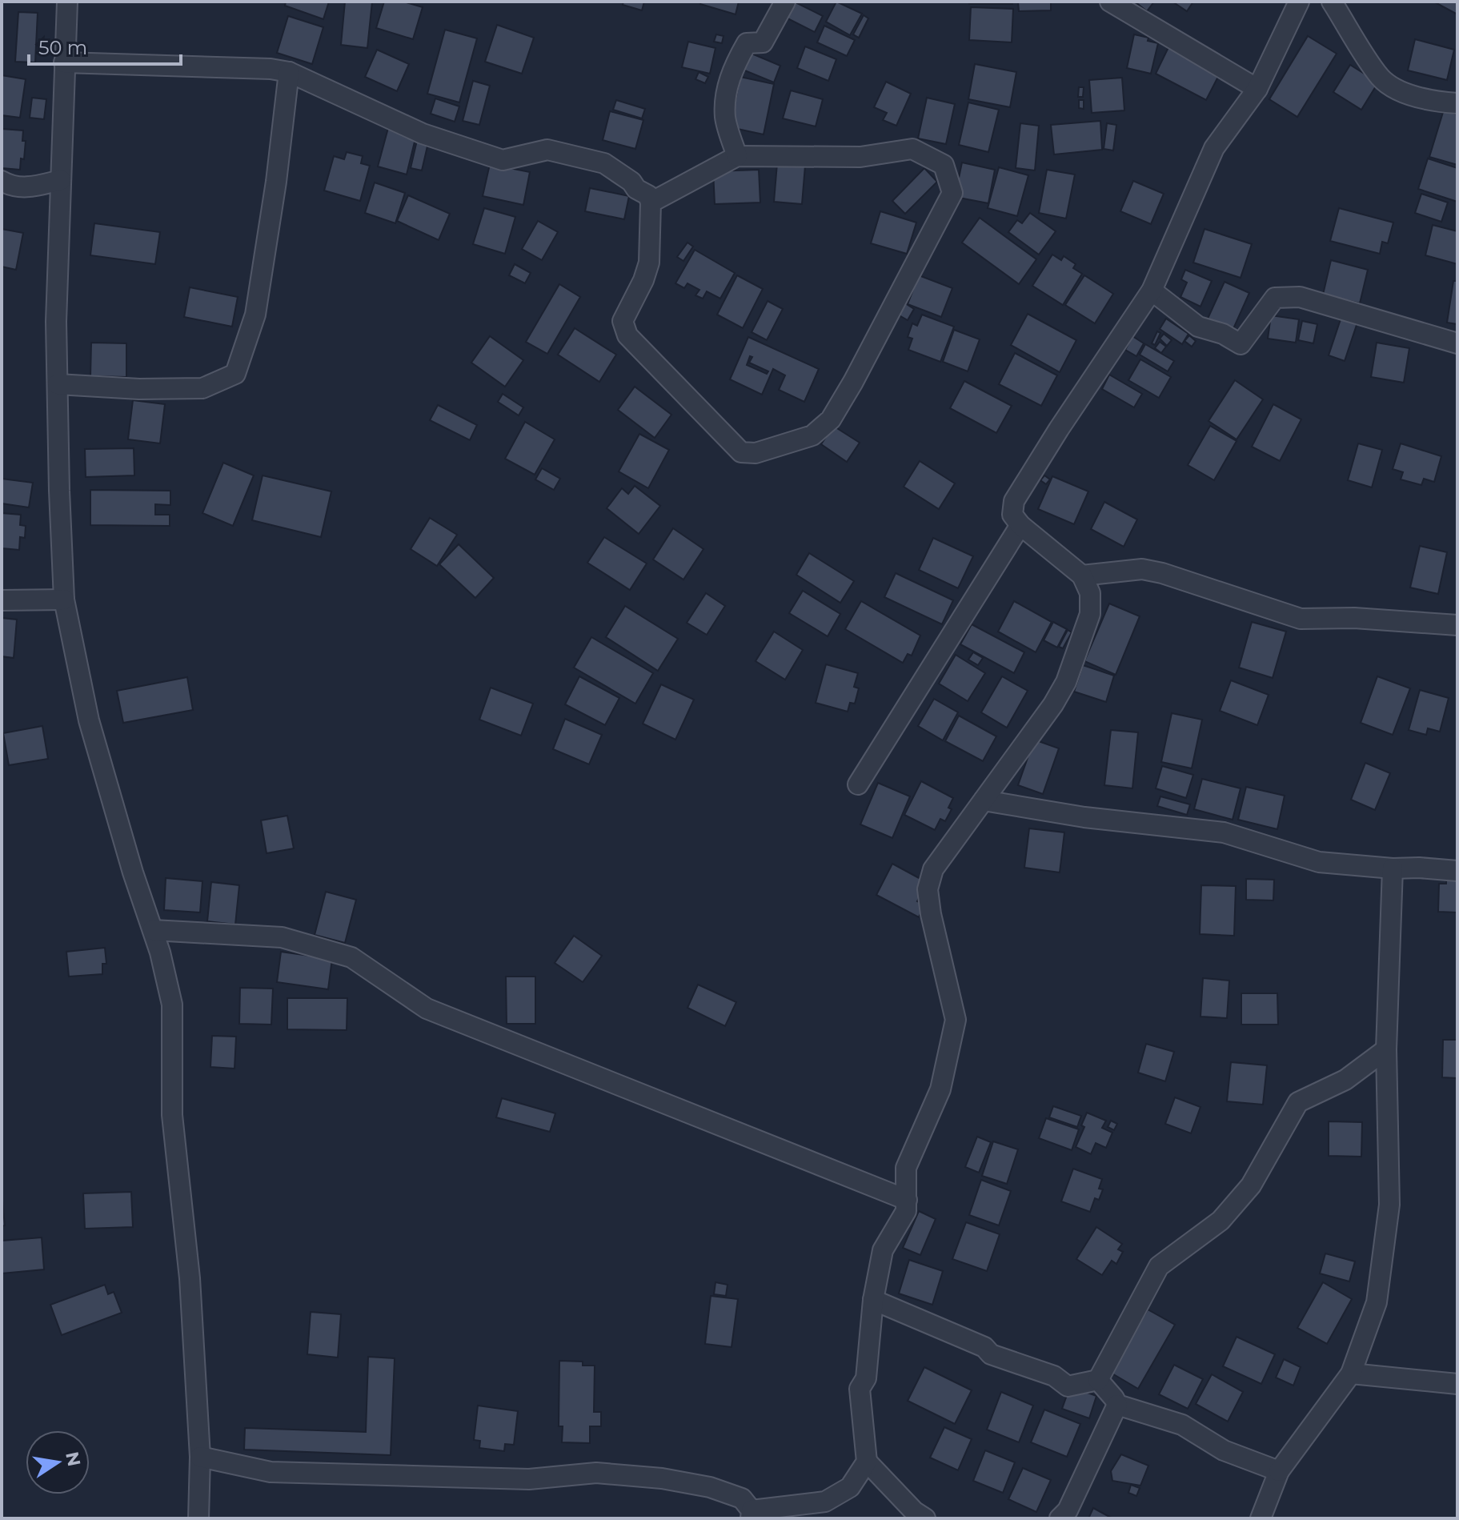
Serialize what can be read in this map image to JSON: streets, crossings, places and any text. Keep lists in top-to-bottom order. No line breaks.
{"scale_bar":"50 m","north":"right"}
